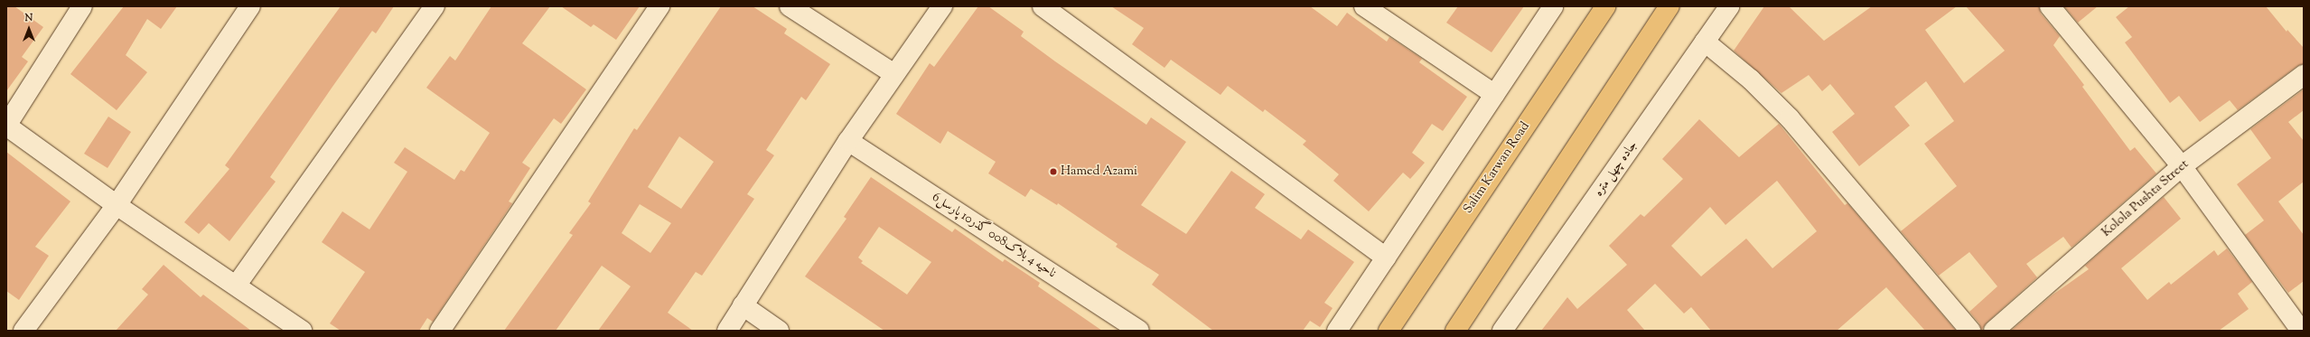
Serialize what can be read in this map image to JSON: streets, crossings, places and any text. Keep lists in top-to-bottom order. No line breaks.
{"streets":{"main road":["Salim Karwan Road"],"street":["جاده چهل متره","Kolola Pushta Street","ناحیه 4 بلاک008 گذر10 پارسل6"]},"places":["Hamed Azami"],"north":"top"}
